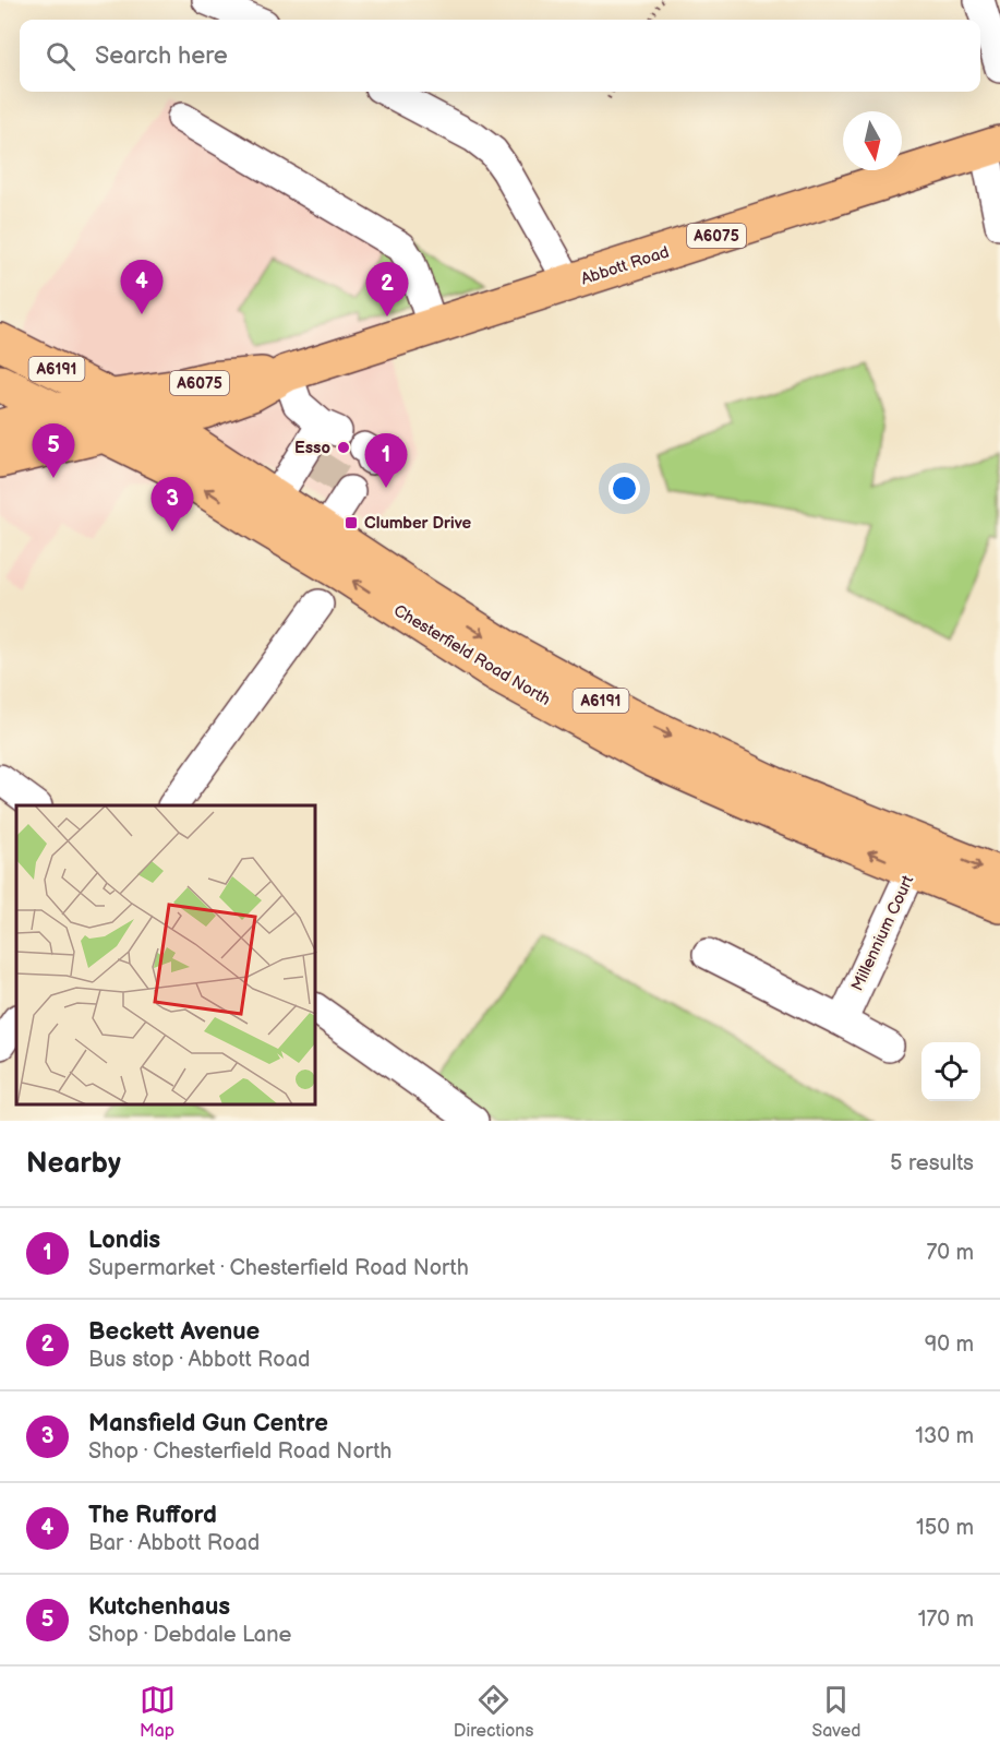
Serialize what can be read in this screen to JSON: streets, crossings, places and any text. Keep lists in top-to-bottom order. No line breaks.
{"streets":{"main road":["A6075","Abbott Road","A6191","Chesterfield Road North"],"street":["Millennium Court"]},"crossings":[["A6075","Abbott Road"],["A6075","A6191"],["A6075","Chesterfield Road North"],["Abbott Road","A6191"],["Abbott Road","Chesterfield Road North"],["A6191","Chesterfield Road North"],["Chesterfield Road North","Millennium Court"]],"places":{"other":["Esso"],"transit":["Clumber Drive"]},"north":"bottom","page":{"search":"Search here","pins":["4","2","5","1","3"],"heading":["Nearby","5 results"],"list":[{"mark":"1","name":"Londis","note":"Supermarket · Chesterfield Road North","value":"70 m"},{"mark":"2","name":"Beckett Avenue","note":"Bus stop · Abbott Road","value":"90 m"},{"mark":"3","name":"Mansfield Gun Centre","note":"Shop · Chesterfield Road North","value":"130 m"},{"mark":"4","name":"The Rufford","note":"Bar · Abbott Road","value":"150 m"},{"mark":"5","name":"Kutchenhaus","note":"Shop · Debdale Lane","value":"170 m"}],"nav":["Map","Directions","Saved"]}}
